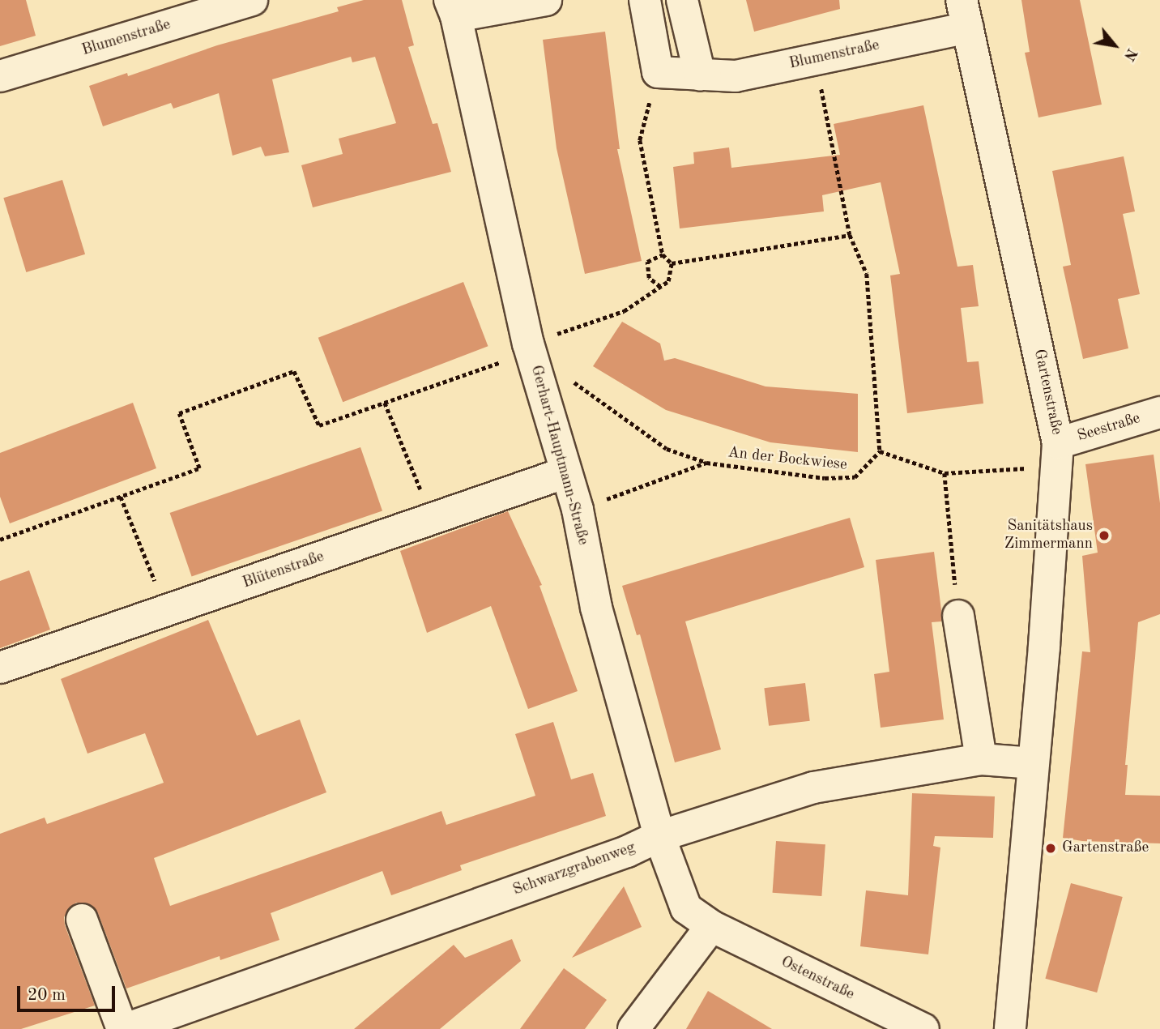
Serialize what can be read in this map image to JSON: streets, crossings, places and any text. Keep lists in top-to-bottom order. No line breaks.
{"streets":{"street":["Blumenstraße","Gartenstraße","Seestraße","Gerhart-Hauptmann-Straße","Blütenstraße","Schwarzgrabenweg","Ostenstraße"],"path":["An der Bockwiese"]},"crossings":[["Blumenstraße","Gartenstraße"],["Gartenstraße","Seestraße"],["Gartenstraße","Schwarzgrabenweg"],["Gerhart-Hauptmann-Straße","An der Bockwiese"],["Gerhart-Hauptmann-Straße","Blütenstraße"],["Gerhart-Hauptmann-Straße","Schwarzgrabenweg"],["Gerhart-Hauptmann-Straße","Ostenstraße"]],"places":["Sanitätshaus Zimmermann","Gartenstraße"],"scale_bar":"20 m","north":"bottom right"}
